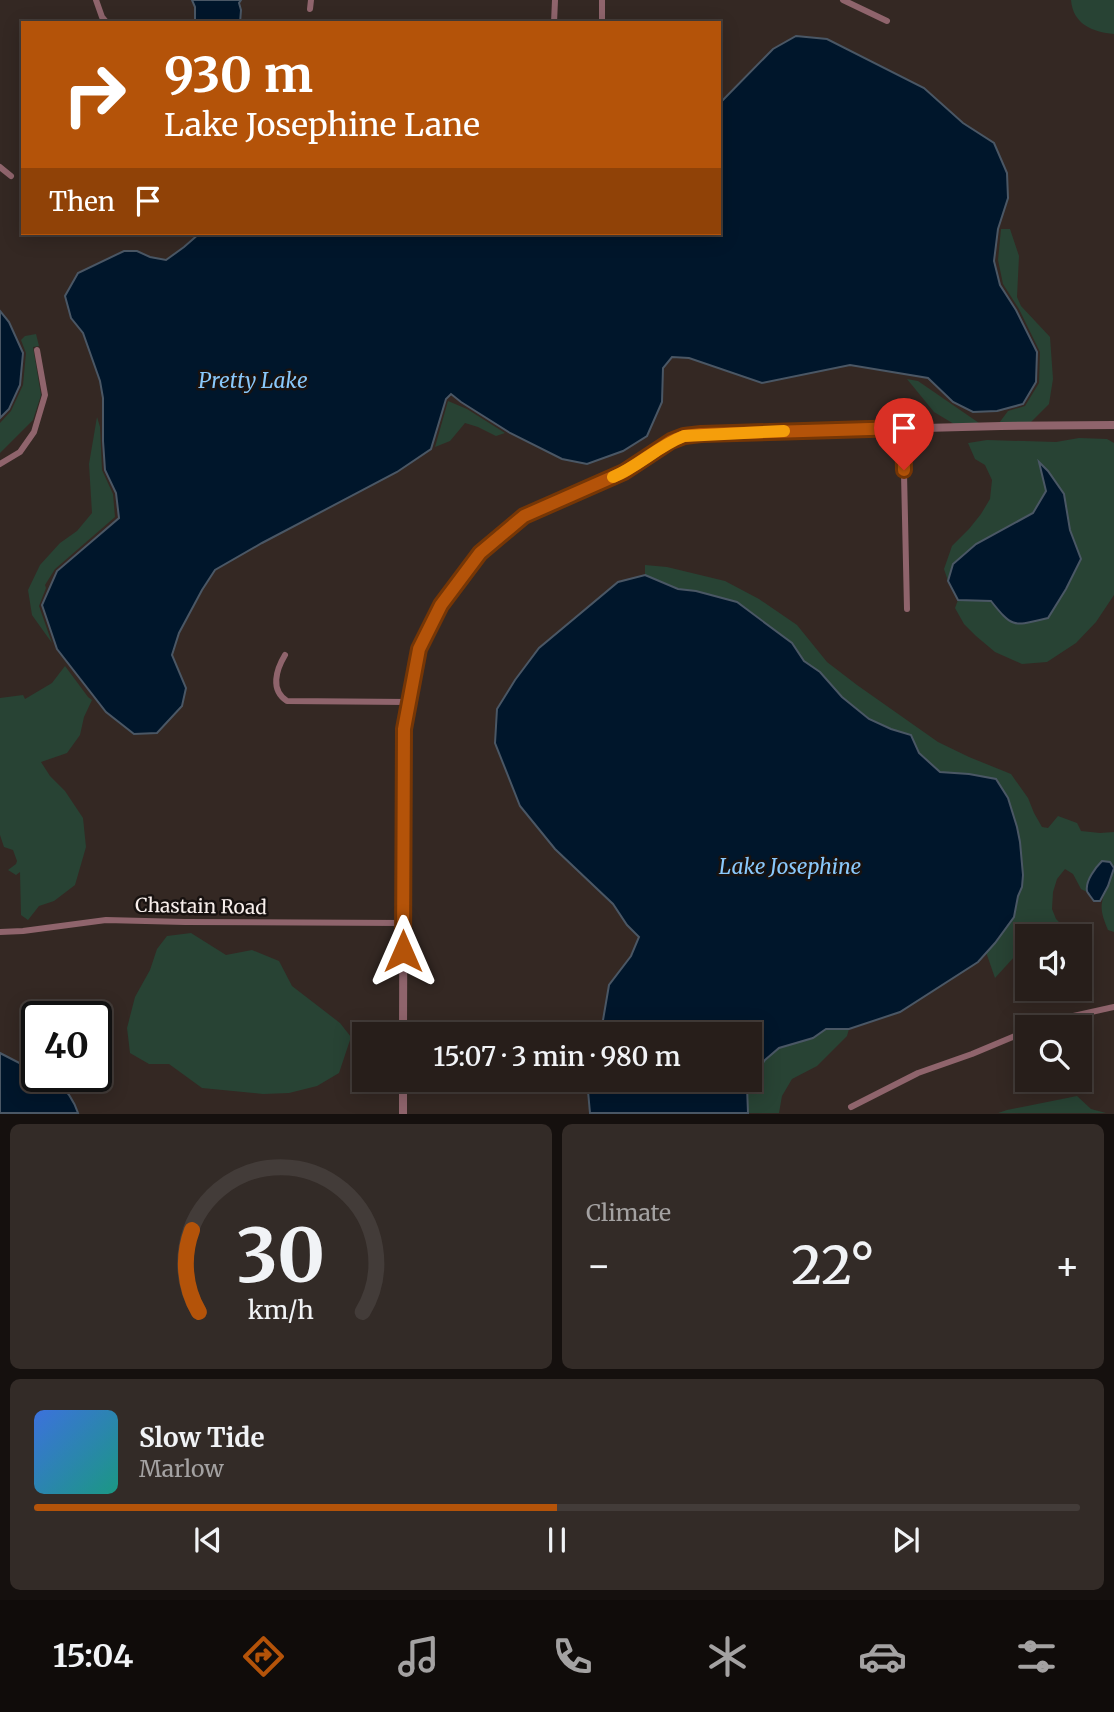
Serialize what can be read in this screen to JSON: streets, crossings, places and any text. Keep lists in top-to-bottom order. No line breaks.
{"streets":{"street":["Chastain Road"]},"water":["Pretty Lake","Lake Josephine"],"page":{"turn":["930 m","Lake Josephine Lane"],"then":"Then","limit":"40","trip":"15:07 · 3 min · 980 m","tile":"Climate","heat":["−","22°","+"],"song":["Slow Tide","Marlow"],"tabs":"15:04","gauge":["30","km/h"]}}
